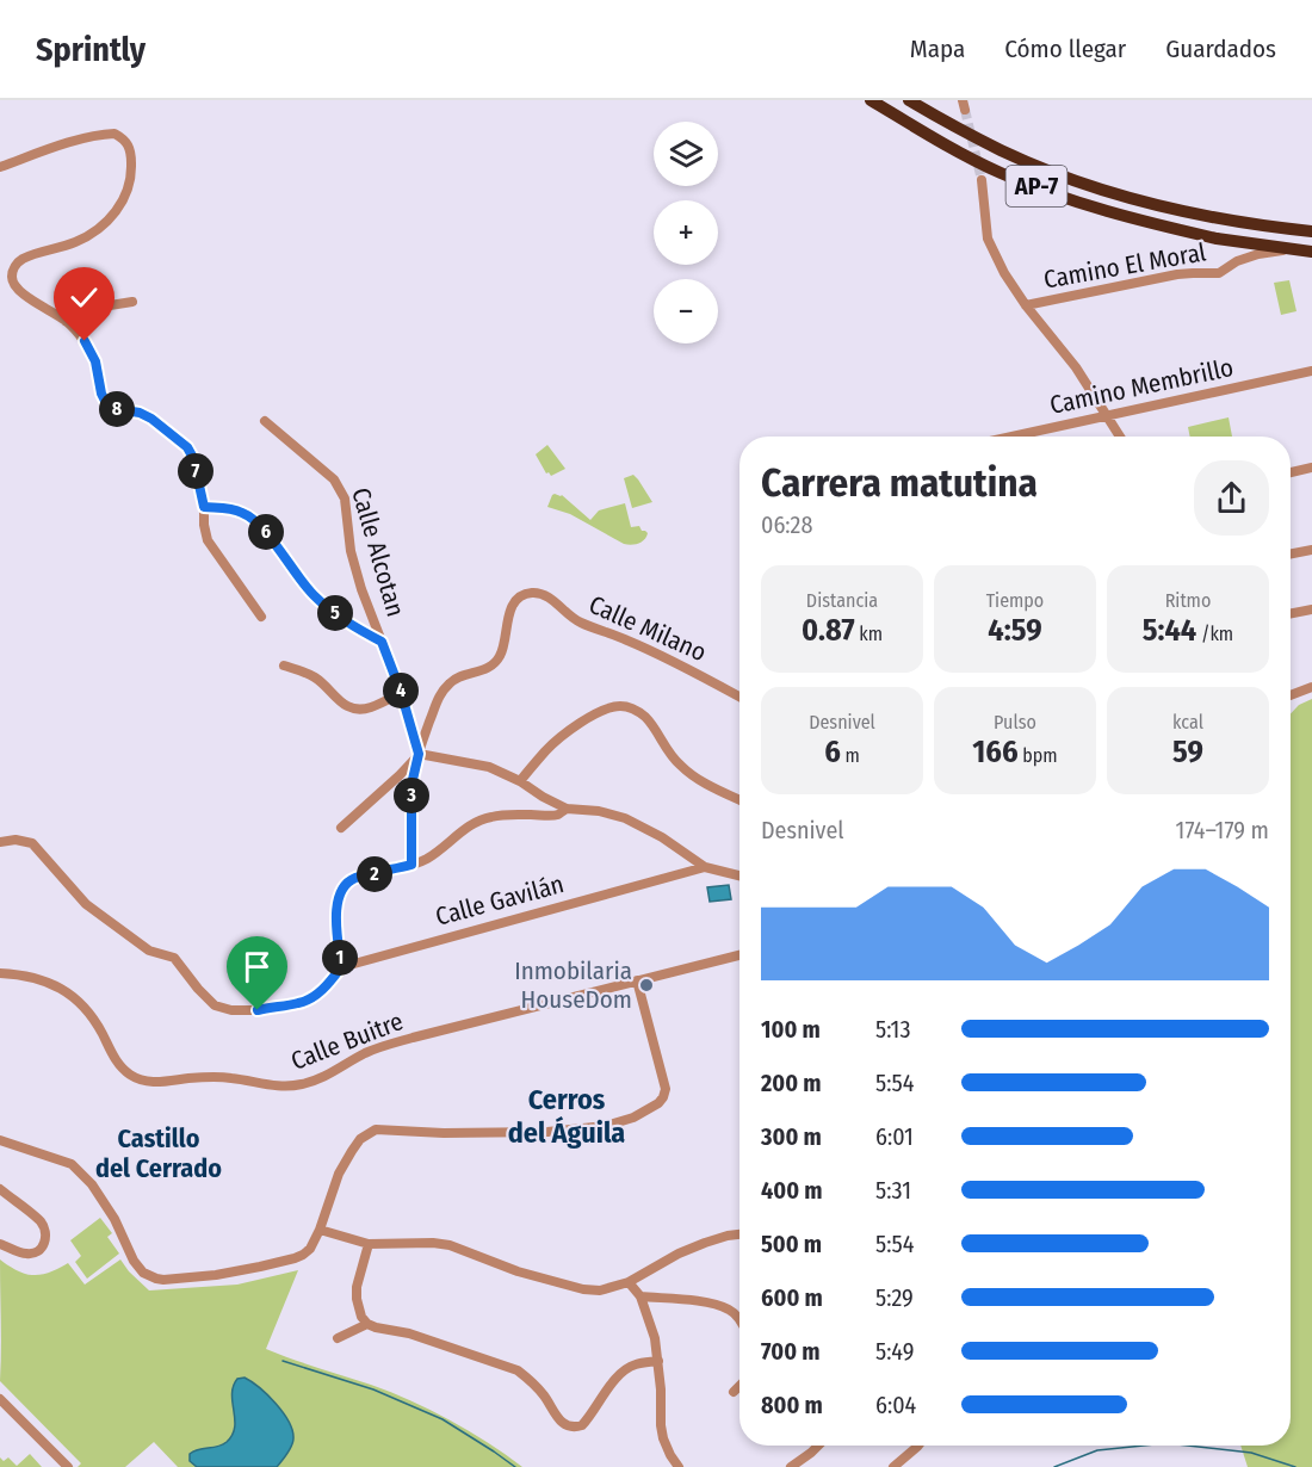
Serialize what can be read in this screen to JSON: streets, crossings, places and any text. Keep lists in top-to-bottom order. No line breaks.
{"streets":{"highway":["AP-7"],"street":["Camino El Moral","Camino Membrillo","Calle Alcotan","Calle Milano","Calle Gavilán","Calle Buitre"]},"crossings":[["Calle Alcotan","Calle Milano"]],"districts":["Cerros del Águila","Castillo del Cerrado"],"places":["Inmobilaria HouseDom"],"page":{"header":"Sprintly","nav":["Mapa","Cómo llegar","Guardados"],"map_buttons":["+","−"],"pins":["8","7","6","5","4","3","2","1"],"heading":["Carrera matutina","06:28"],"stats":[["Distancia","0.87 km"],["Tiempo","4:59"],["Ritmo","5:44 /km"],["Desnivel","6 m"],["Pulso","166 bpm"],["kcal","59"]],"chart":["Desnivel","174–179 m"],"list":[{"name":"100 m","note":"5:13"},{"name":"200 m","note":"5:54"},{"name":"300 m","note":"6:01"},{"name":"400 m","note":"5:31"},{"name":"500 m","note":"5:54"},{"name":"600 m","note":"5:29"},{"name":"700 m","note":"5:49"},{"name":"800 m","note":"6:04"}]}}
